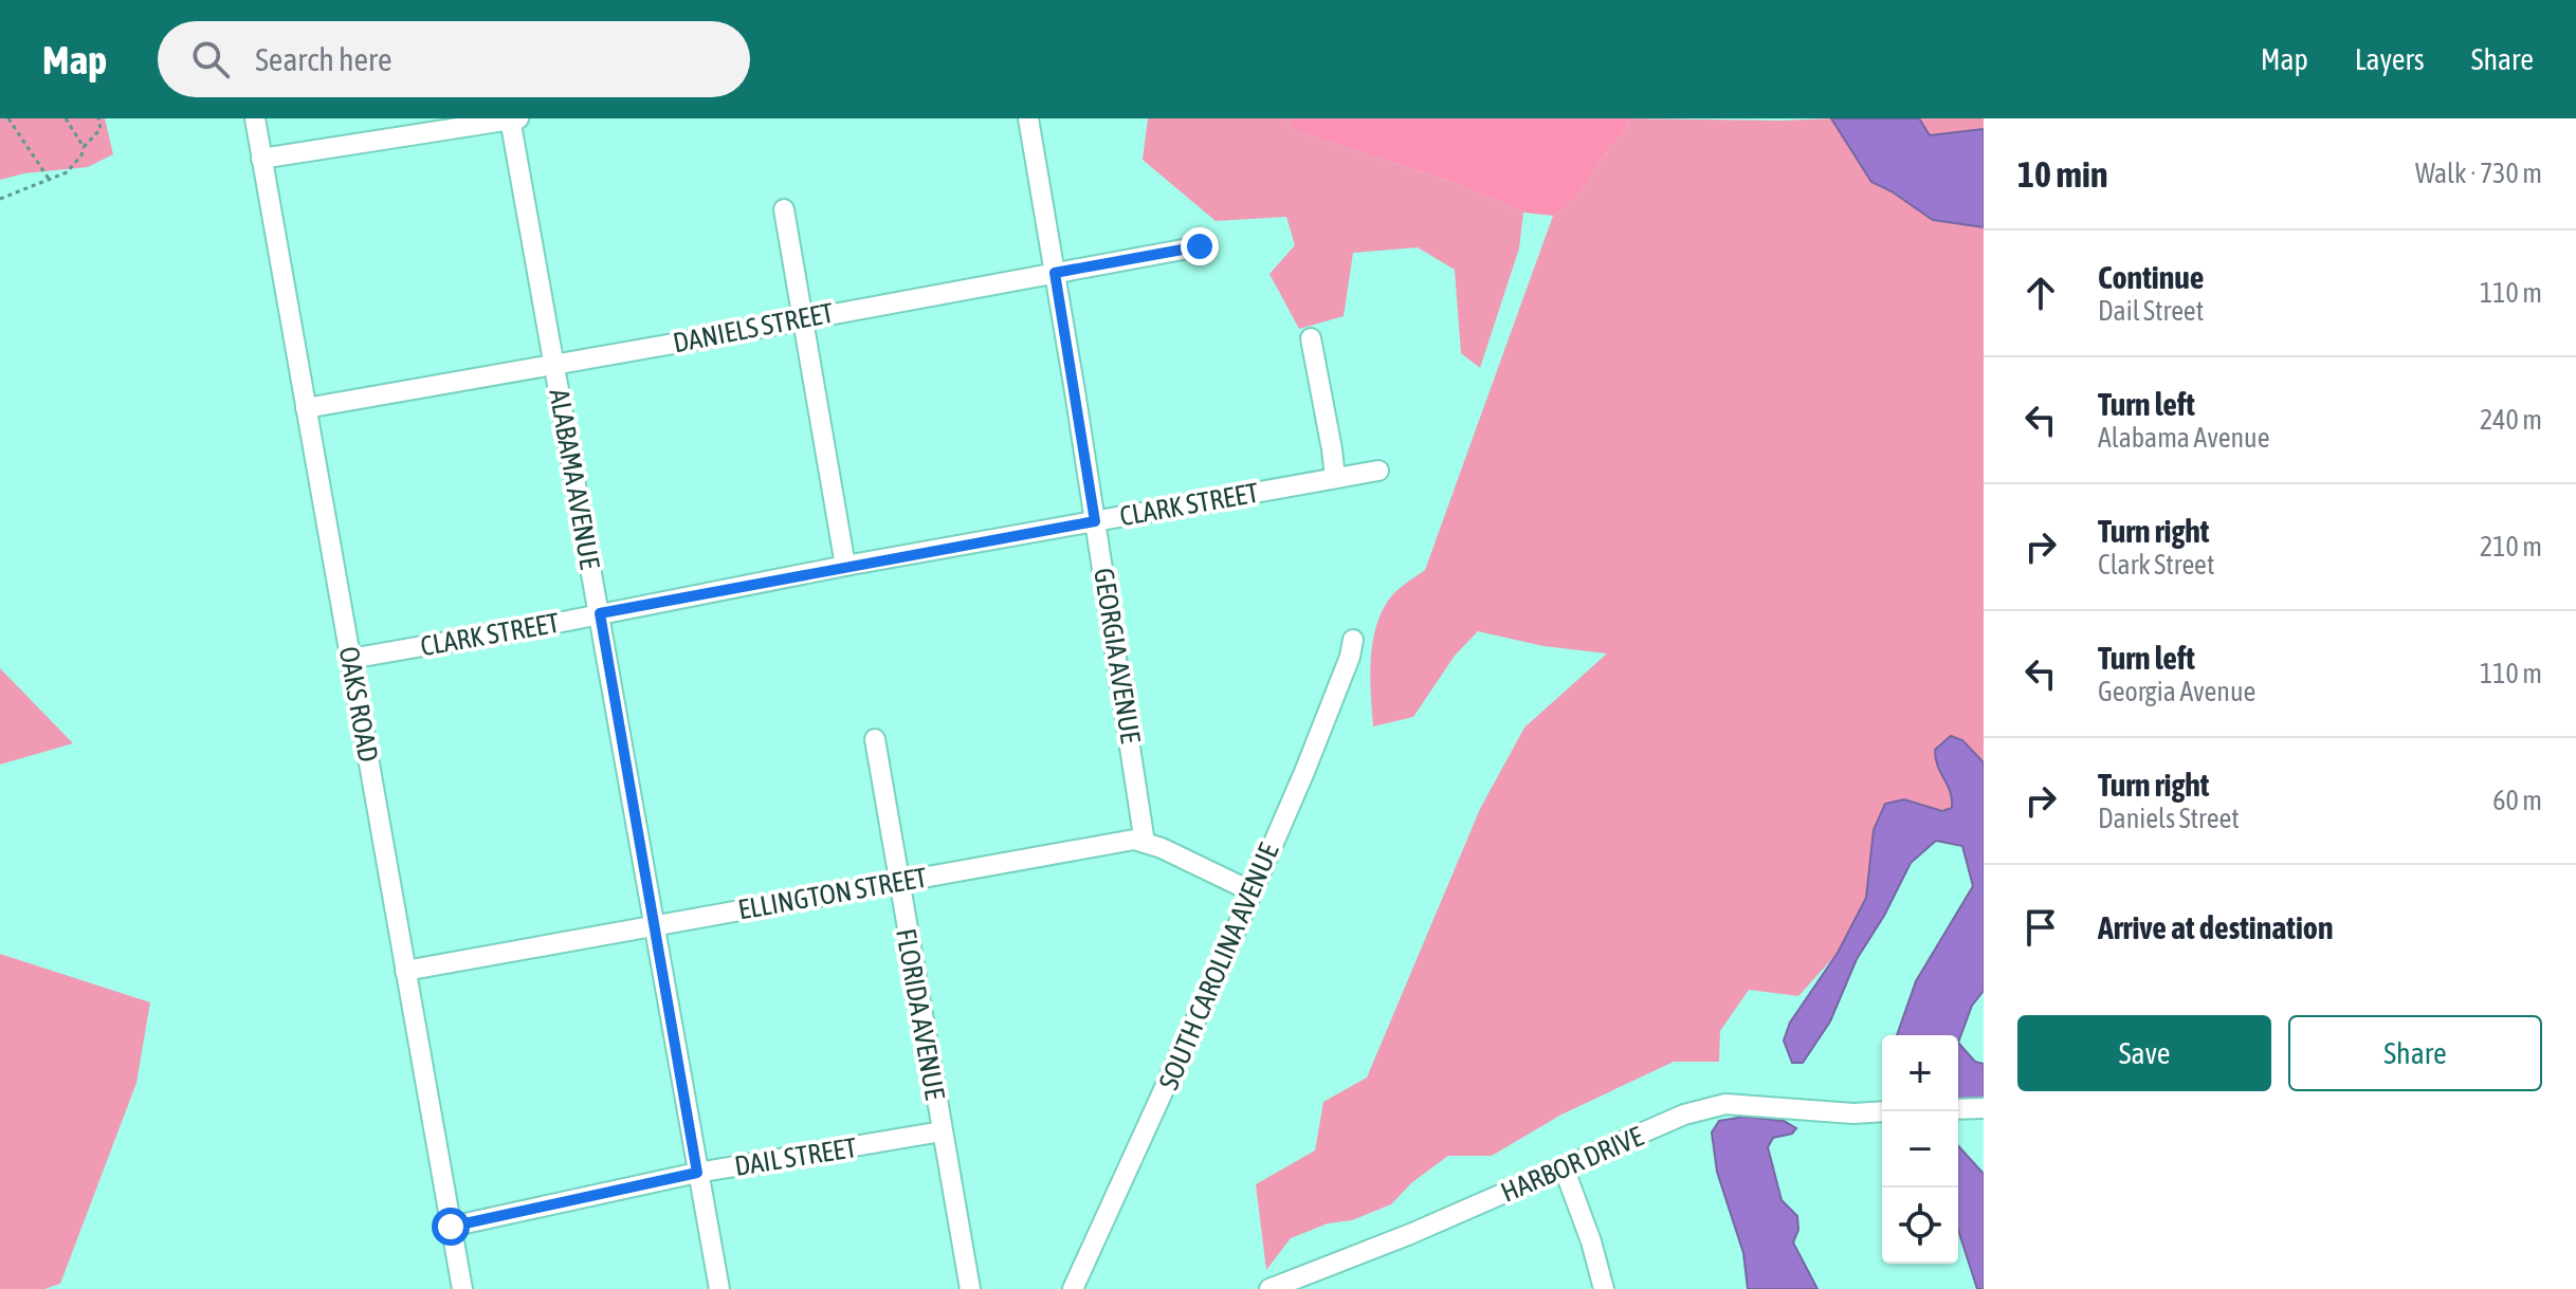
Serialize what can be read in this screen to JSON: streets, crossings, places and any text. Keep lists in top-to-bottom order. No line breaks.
{"streets":{"street":["DANIELS STREET","ALABAMA AVENUE","CLARK STREET","GEORGIA AVENUE","OAKS ROAD","ELLINGTON STREET","SOUTH CAROLINA AVENUE","FLORIDA AVENUE","DAIL STREET","HARBOR DRIVE"]},"crossings":[["DANIELS STREET","ALABAMA AVENUE"],["DANIELS STREET","GEORGIA AVENUE"],["DANIELS STREET","OAKS ROAD"],["ALABAMA AVENUE","CLARK STREET"],["ALABAMA AVENUE","ELLINGTON STREET"],["ALABAMA AVENUE","DAIL STREET"],["CLARK STREET","GEORGIA AVENUE"],["CLARK STREET","OAKS ROAD"],["GEORGIA AVENUE","ELLINGTON STREET"],["OAKS ROAD","ELLINGTON STREET"],["OAKS ROAD","DAIL STREET"],["ELLINGTON STREET","SOUTH CAROLINA AVENUE"],["ELLINGTON STREET","FLORIDA AVENUE"],["FLORIDA AVENUE","DAIL STREET"]],"page":{"header":"Map","search":"Search here","nav":["Map","Layers","Share"],"heading":["10 min","Walk · 730 m"],"list":[["Continue","Dail Street","110 m"],["Turn left","Alabama Avenue","240 m"],["Turn right","Clark Street","210 m"],["Turn left","Georgia Avenue","110 m"],["Turn right","Daniels Street","60 m"],"Arrive at destination"],"buttons":["Save","Share"],"map_buttons":["+","−"]}}
